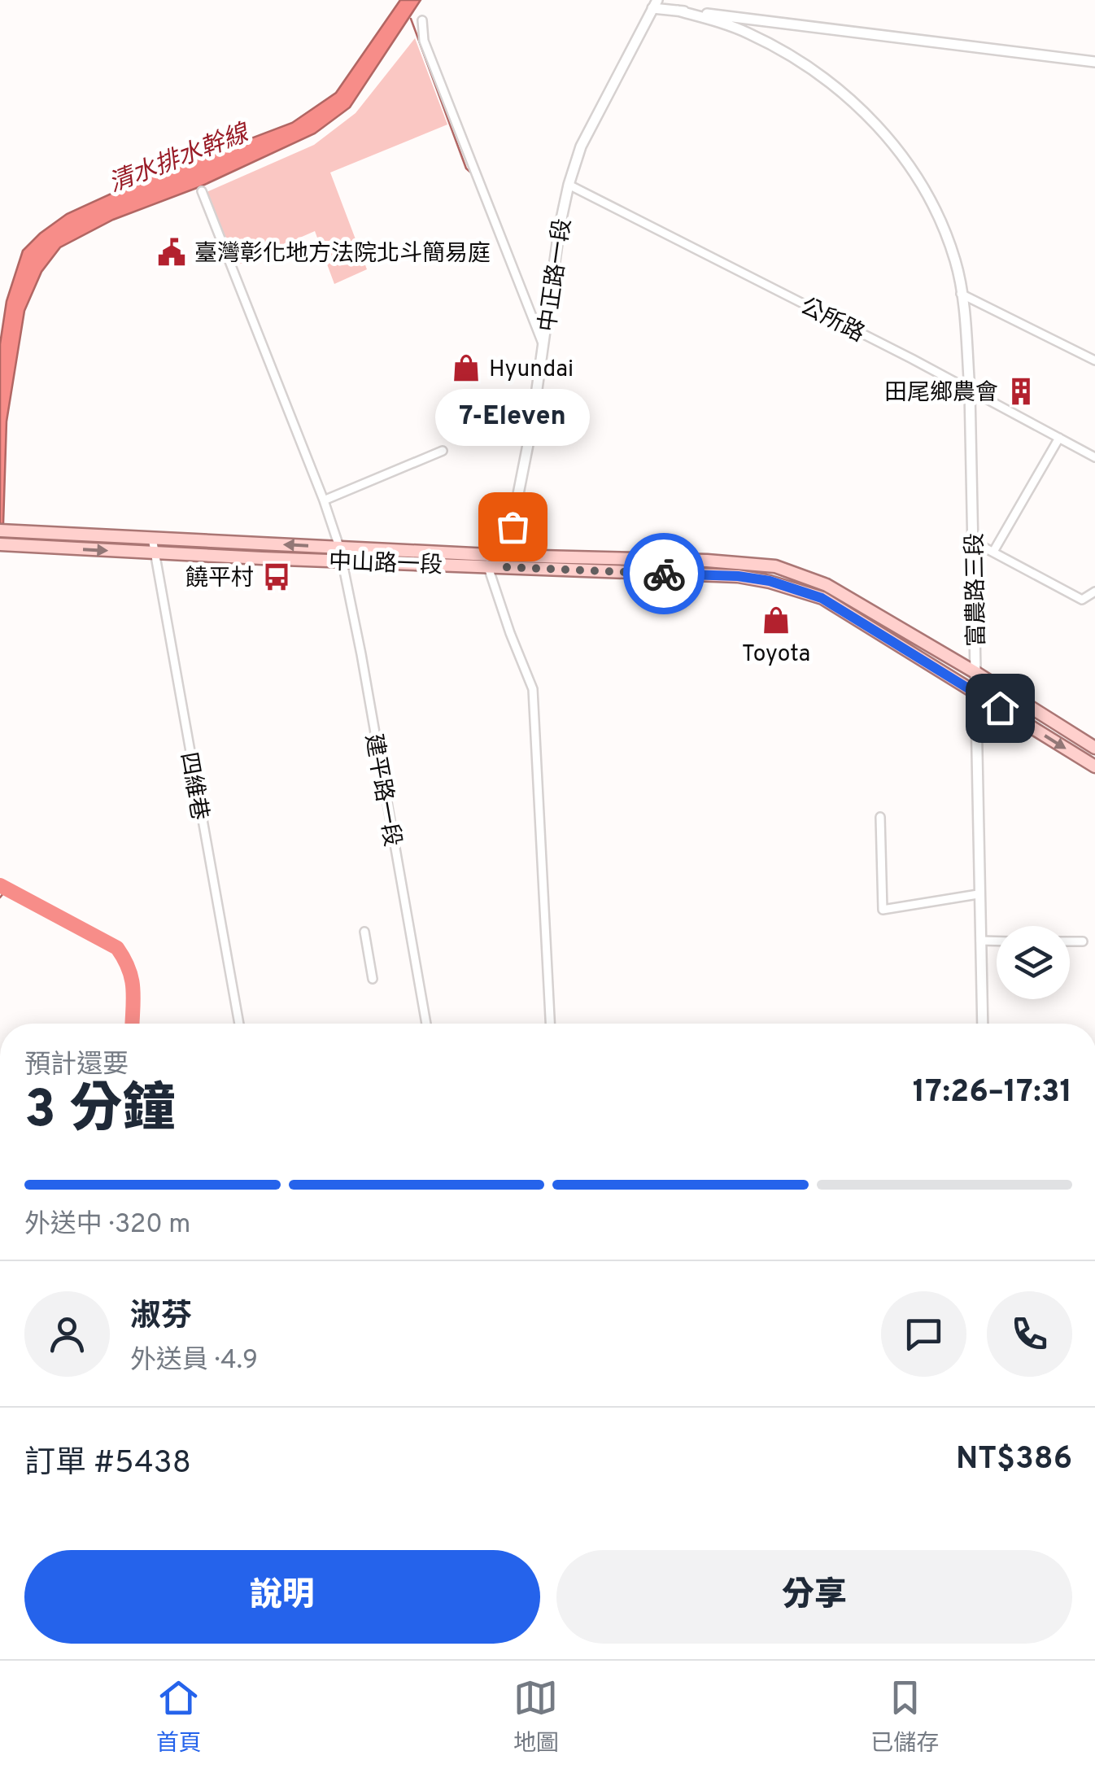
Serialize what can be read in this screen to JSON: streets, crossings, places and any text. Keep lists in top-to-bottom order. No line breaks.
{"streets":{"main road":["中山路一段"],"street":["中正路一段","公所路","富農路三段","四維巷","建平路一段"]},"crossings":[["中正路一段","公所路"],["中正路一段","中山路一段"],["公所路","富農路三段"],["中山路一段","富農路三段"],["中山路一段","四維巷"],["中山路一段","建平路一段"]],"water":["清水排水幹線"],"places":{"public building":["臺灣彰化地方法院北斗簡易庭"],"shop":["Hyundai","Toyota"],"building":["田尾鄉農會"],"other":["7-Eleven"],"bus stop":["饒平村"]},"page":{"bubble":"7-Eleven","heading":["3 分鐘","預計還要","17:26–17:31"],"panel":["淑芬","外送員 · 4.9","訂單 #5438","NT$386"],"bar":"外送中 · 320 m","buttons":["說明","分享"],"tabs":["首頁","地圖","已儲存"]}}
